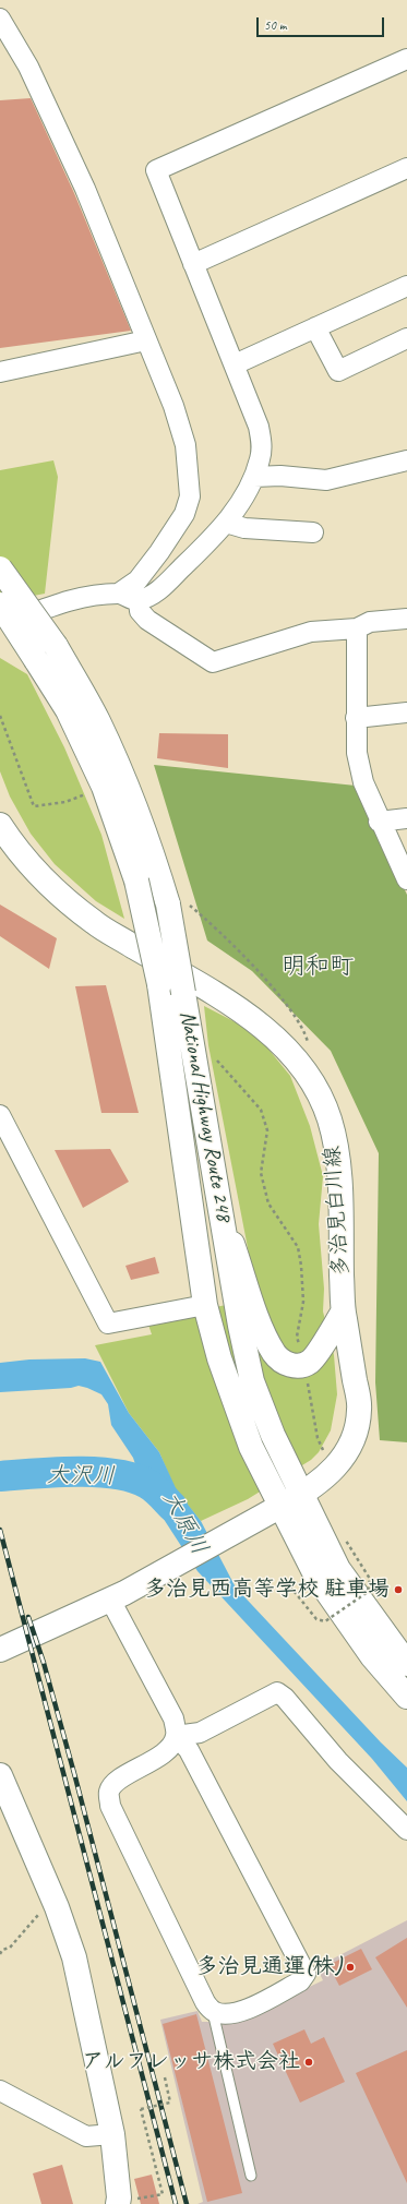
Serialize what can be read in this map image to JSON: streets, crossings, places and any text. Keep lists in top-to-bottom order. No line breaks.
{"streets":{"main road":["National Highway Route 248","多治見白川線"]},"crossings":[["National Highway Route 248","多治見白川線"]],"districts":["明和町"],"water":["大沢川","大原川"],"places":["多治見西高等学校 駐車場","多治見通運(株)","アルフレッサ株式会社"],"scale_bar":"50 m"}
